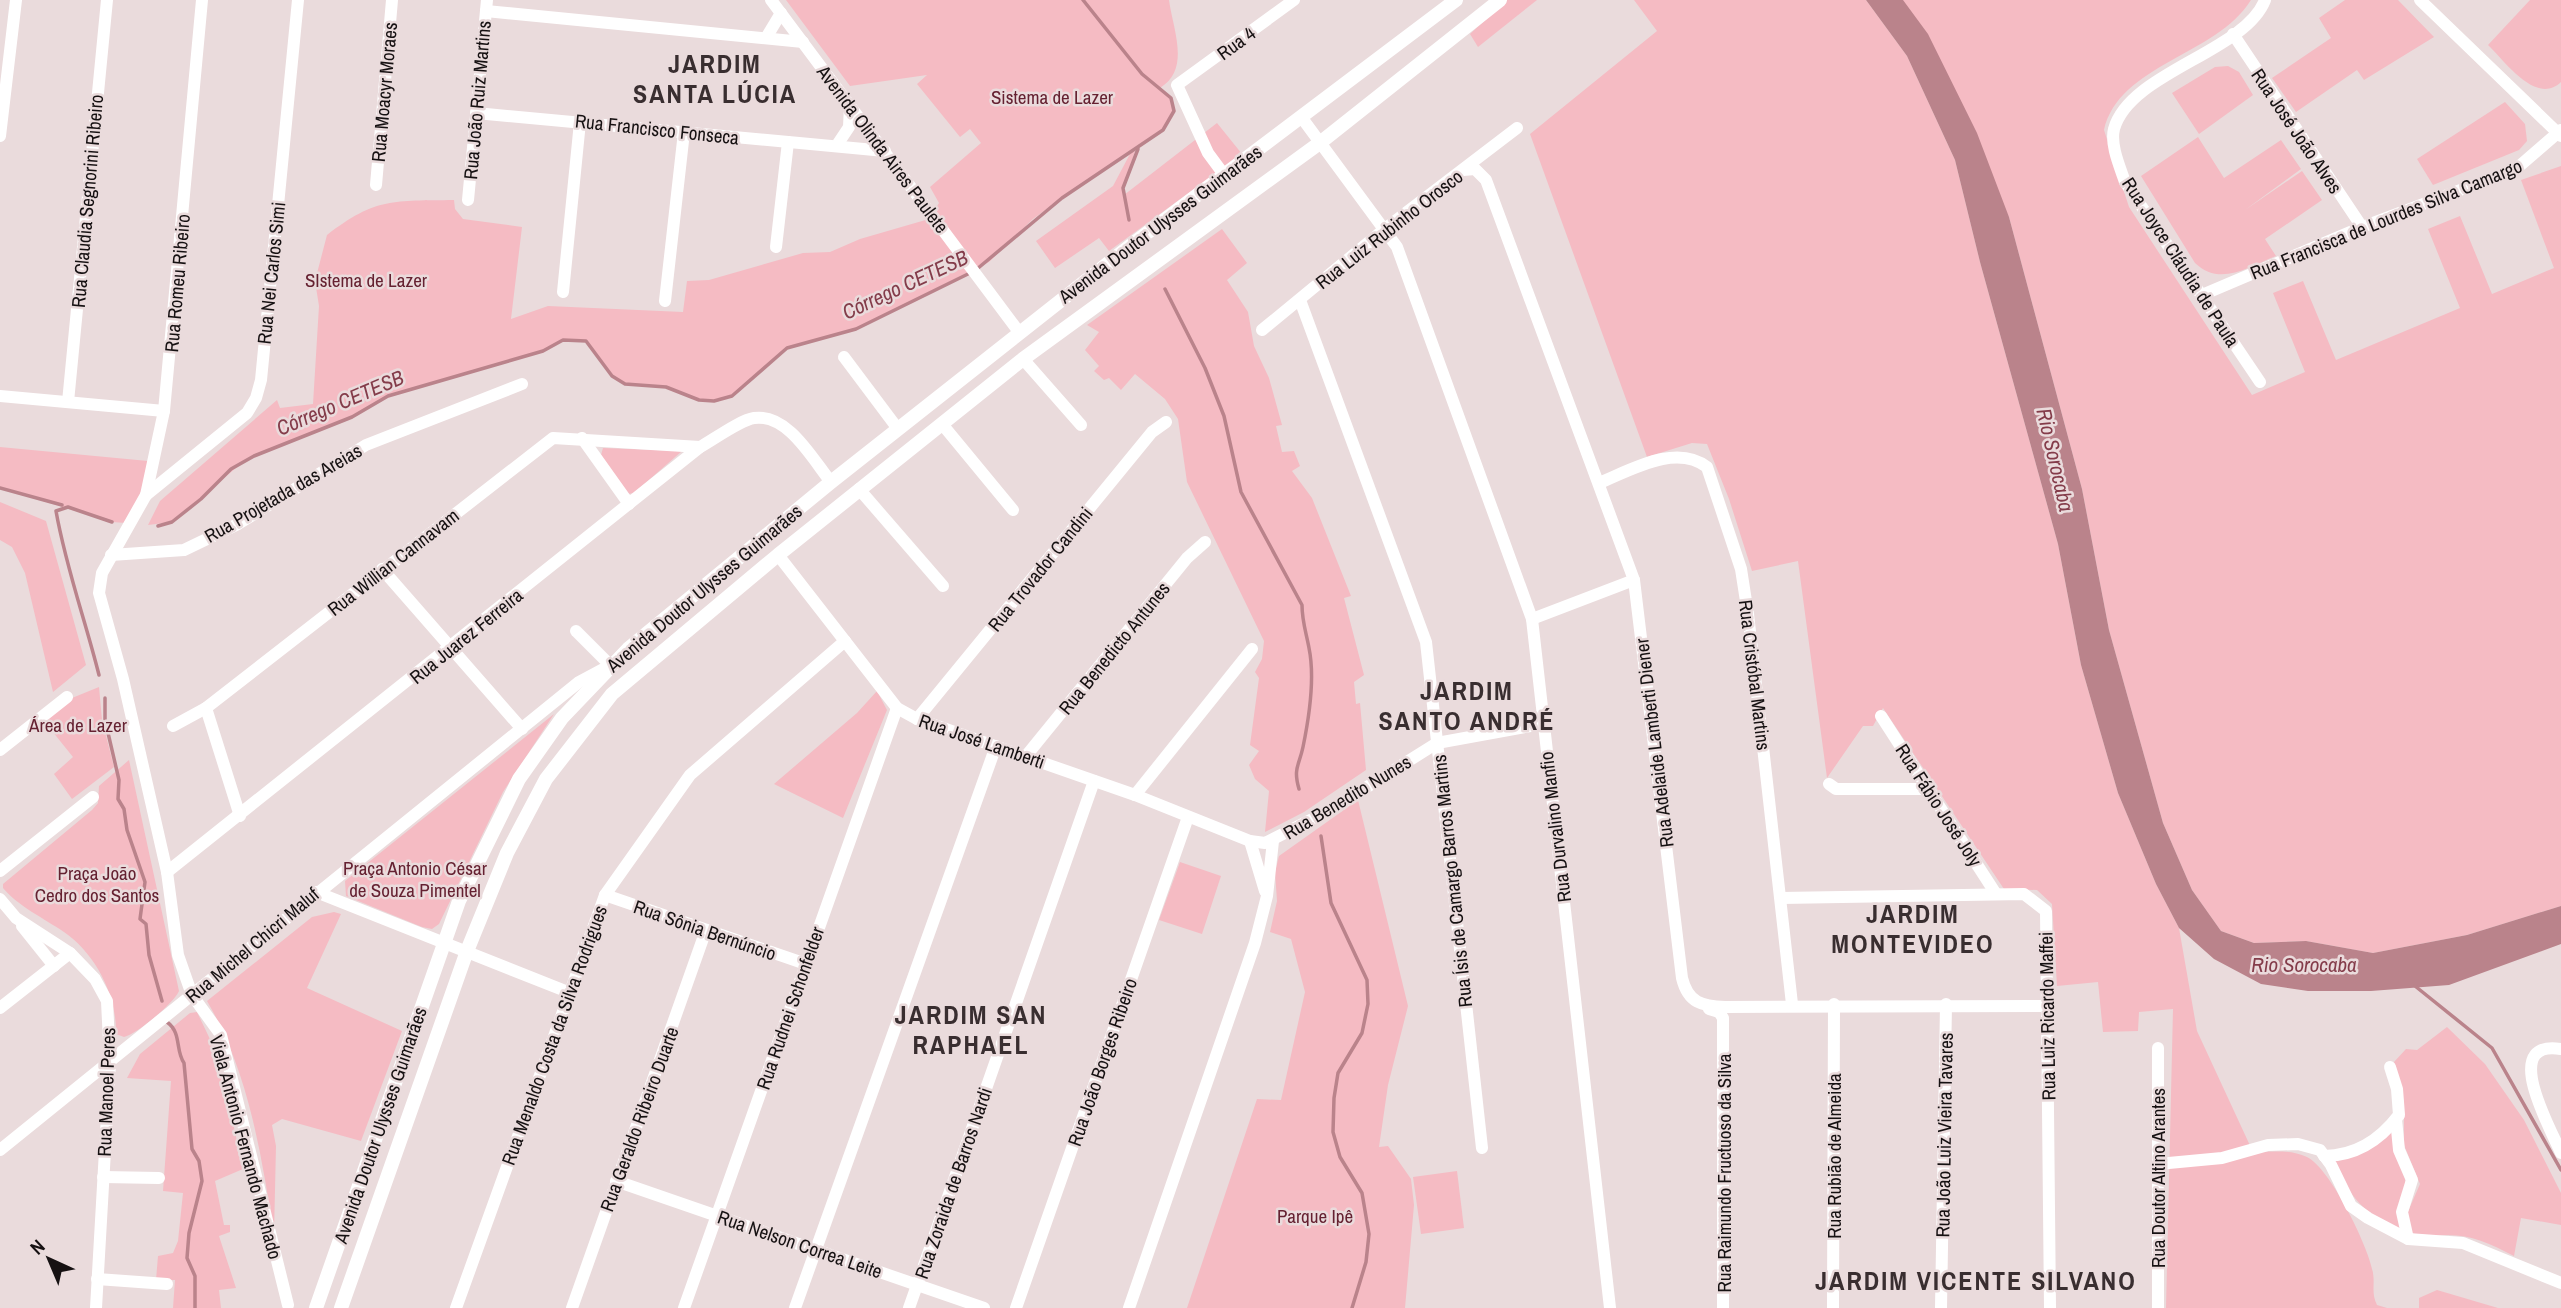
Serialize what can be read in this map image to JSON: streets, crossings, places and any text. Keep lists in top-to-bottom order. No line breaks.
{"streets":{"main road":["Avenida Doutor Ulysses Guimarães"],"street":["Rua 4","Rua Moacyr Moraes","Rua João Ruiz Martins","Rua Francisco Fonseca","Rua José João Alves","Avenida Olinda Aires Paulete","Rua Claudia Segnorini Ribeiro","Rua Francisca de Lourdes Silva Camargo","Rua Luiz Rubinho Orosco","Rua Joyce Cláudia de Paula","Rua Nei Carlos Simi","Rua Romeu Ribeiro","Rua Projetada das Areias","Rua Willian Cannavam","Rua Trovador Candini","Rua Juarez Ferreira","Rua Benedicto Antunes","Rua Cristóbal Martins","Rua José Lamberti","Rua Adelaide Lamberti Diener","Rua Benedito Nunes","Rua Fábio José Joly","Rua Durvalino Manfio","Rua Ísis de Camargo Barros Martins","Rua Sônia Bernúncio","Rua Michel Chicri Maluf","Rua Rudnei Schonfelder","Rua Luiz Ricardo Maffei","Rua Menaldo Costa da Silva Rodrigues","Rua João Borges Ribeiro","Rua Manoel Peres","Rua Geraldo Ribeiro Duarte","Rua João Luiz Vieira Tavares","Viela Antonio Fernando Machado","Rua Rubião de Almeida","Rua Raimundo Fructuoso da Silva","Rua Doutor Altino Arantes","Rua Zoraida de Barros Nardi","Rua Nelson Correa Leite"]},"crossings":[["Rua 4","Avenida Doutor Ulysses Guimarães"],["Rua João Ruiz Martins","Rua Francisco Fonseca"],["Rua Francisco Fonseca","Avenida Olinda Aires Paulete"],["Rua José João Alves","Rua Francisca de Lourdes Silva Camargo"],["Rua José João Alves","Rua Joyce Cláudia de Paula"],["Avenida Olinda Aires Paulete","Avenida Doutor Ulysses Guimarães"],["Rua Francisca de Lourdes Silva Camargo","Rua Joyce Cláudia de Paula"],["Avenida Doutor Ulysses Guimarães","Rua Juarez Ferreira"],["Avenida Doutor Ulysses Guimarães","Rua José Lamberti"],["Avenida Doutor Ulysses Guimarães","Rua Durvalino Manfio"],["Avenida Doutor Ulysses Guimarães","Rua Michel Chicri Maluf"],["Rua Luiz Rubinho Orosco","Rua Durvalino Manfio"],["Rua Luiz Rubinho Orosco","Rua Ísis de Camargo Barros Martins"],["Rua Nei Carlos Simi","Rua Romeu Ribeiro"],["Rua Romeu Ribeiro","Rua Projetada das Areias"],["Rua Willian Cannavam","Rua Juarez Ferreira"],["Rua Trovador Candini","Rua José Lamberti"],["Rua Benedicto Antunes","Rua José Lamberti"],["Rua Cristóbal Martins","Rua Adelaide Lamberti Diener"],["Rua Cristóbal Martins","Rua Luiz Ricardo Maffei"],["Rua José Lamberti","Rua Benedito Nunes"],["Rua José Lamberti","Rua Rudnei Schonfelder"],["Rua José Lamberti","Rua Menaldo Costa da Silva Rodrigues"],["Rua José Lamberti","Rua João Borges Ribeiro"],["Rua José Lamberti","Rua Zoraida de Barros Nardi"],["Rua Adelaide Lamberti Diener","Rua Raimundo Fructuoso da Silva"],["Rua Benedito Nunes","Rua Durvalino Manfio"],["Rua Benedito Nunes","Rua Ísis de Camargo Barros Martins"],["Rua Fábio José Joly","Rua Luiz Ricardo Maffei"],["Rua Sônia Bernúncio","Rua Rudnei Schonfelder"],["Rua Sônia Bernúncio","Rua Menaldo Costa da Silva Rodrigues"],["Rua Sônia Bernúncio","Rua Geraldo Ribeiro Duarte"],["Rua Michel Chicri Maluf","Rua Manoel Peres"],["Rua Michel Chicri Maluf","Viela Antonio Fernando Machado"],["Rua Rudnei Schonfelder","Rua Nelson Correa Leite"],["Rua Geraldo Ribeiro Duarte","Rua Nelson Correa Leite"],["Rua Zoraida de Barros Nardi","Rua Nelson Correa Leite"]],"districts":["JARDIM SANTA LÚCIA","JARDIM SANTO ANDRÉ","JARDIM MONTEVIDEO","JARDIM SAN RAPHAEL","JARDIM VICENTE SILVANO"],"water":["Córrego CETESB","Rio Sorocaba"],"parks":["Sistema de Lazer","SIstema de Lazer","Área de Lazer","Praça Antonio César de Souza Pimentel","Praça João Cedro dos Santos","Parque Ipê"],"north":"top left"}
